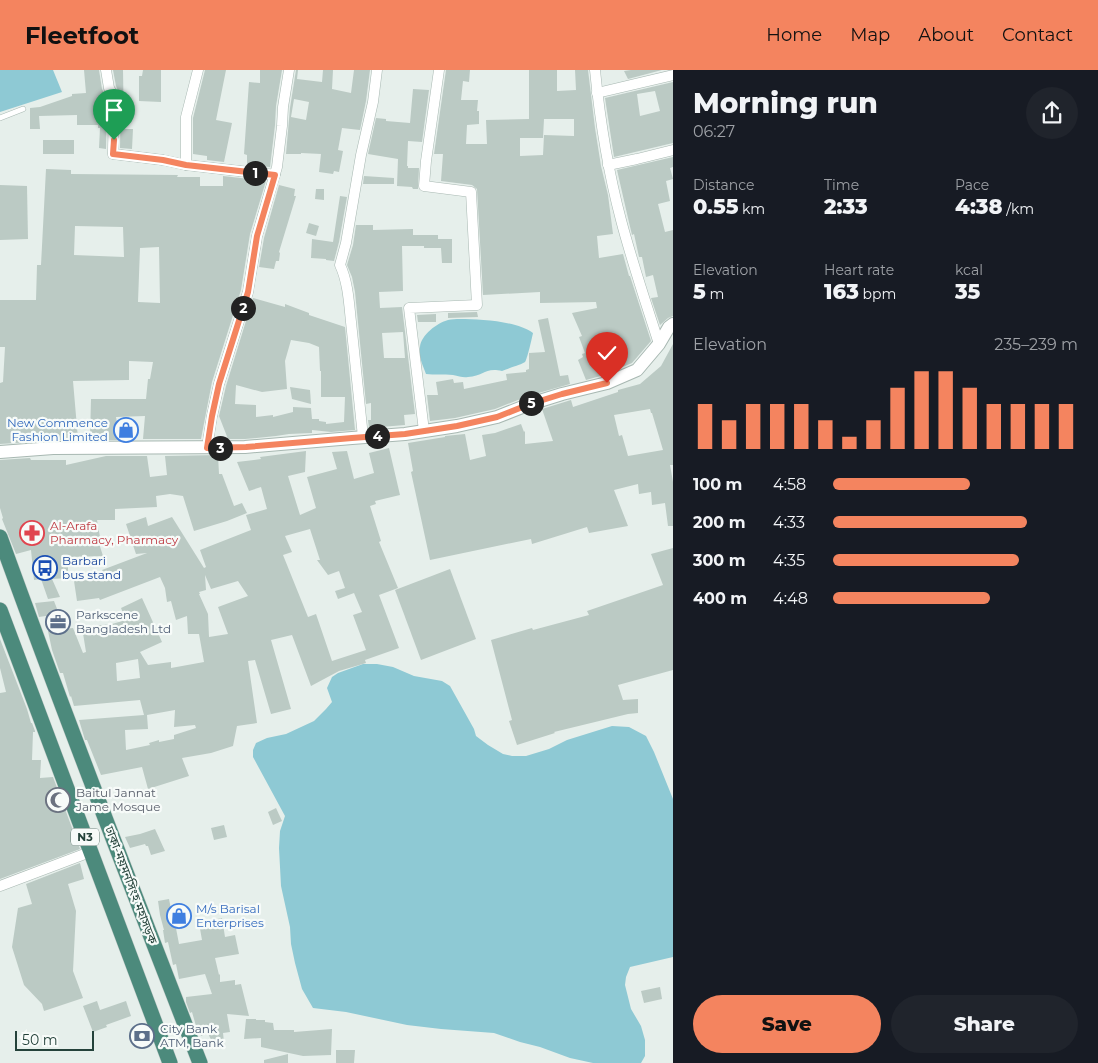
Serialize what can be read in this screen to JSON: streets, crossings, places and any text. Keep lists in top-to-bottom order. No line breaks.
{"streets":{"highway":["N3","ঢাকা-ময়মনসিংহ মহাসড়ক"]},"places":{"shop":["New Commence Fashion Limited","M/s Barisal Enterprises"],"pharmacy":["Al-Arafa Pharmacy, Pharmacy"],"bus stop":["Barbari bus stand"],"office":["Parkscene Bangladesh Ltd"],"mosque":["Baitul Jannat Jame Mosque"],"bank":["City Bank ATM, Bank"]},"scale_bar":"50 m","page":{"header":"Fleetfoot","nav":["Home","Map","About","Contact"],"heading":["Morning run","06:27"],"stats":[["Distance","0.55 km"],["Time","2:33"],["Pace","4:38 /km"],["Elevation","5 m"],["Heart rate","163 bpm"],["kcal","35"]],"pins":["1","2","5","4","3"],"chart":["Elevation","235–239 m"],"list":[{"name":"100 m","note":"4:58"},{"name":"200 m","note":"4:33"},{"name":"300 m","note":"4:35"},{"name":"400 m","note":"4:48"}],"buttons":["Save","Share"],"scale":"50 m"}}
